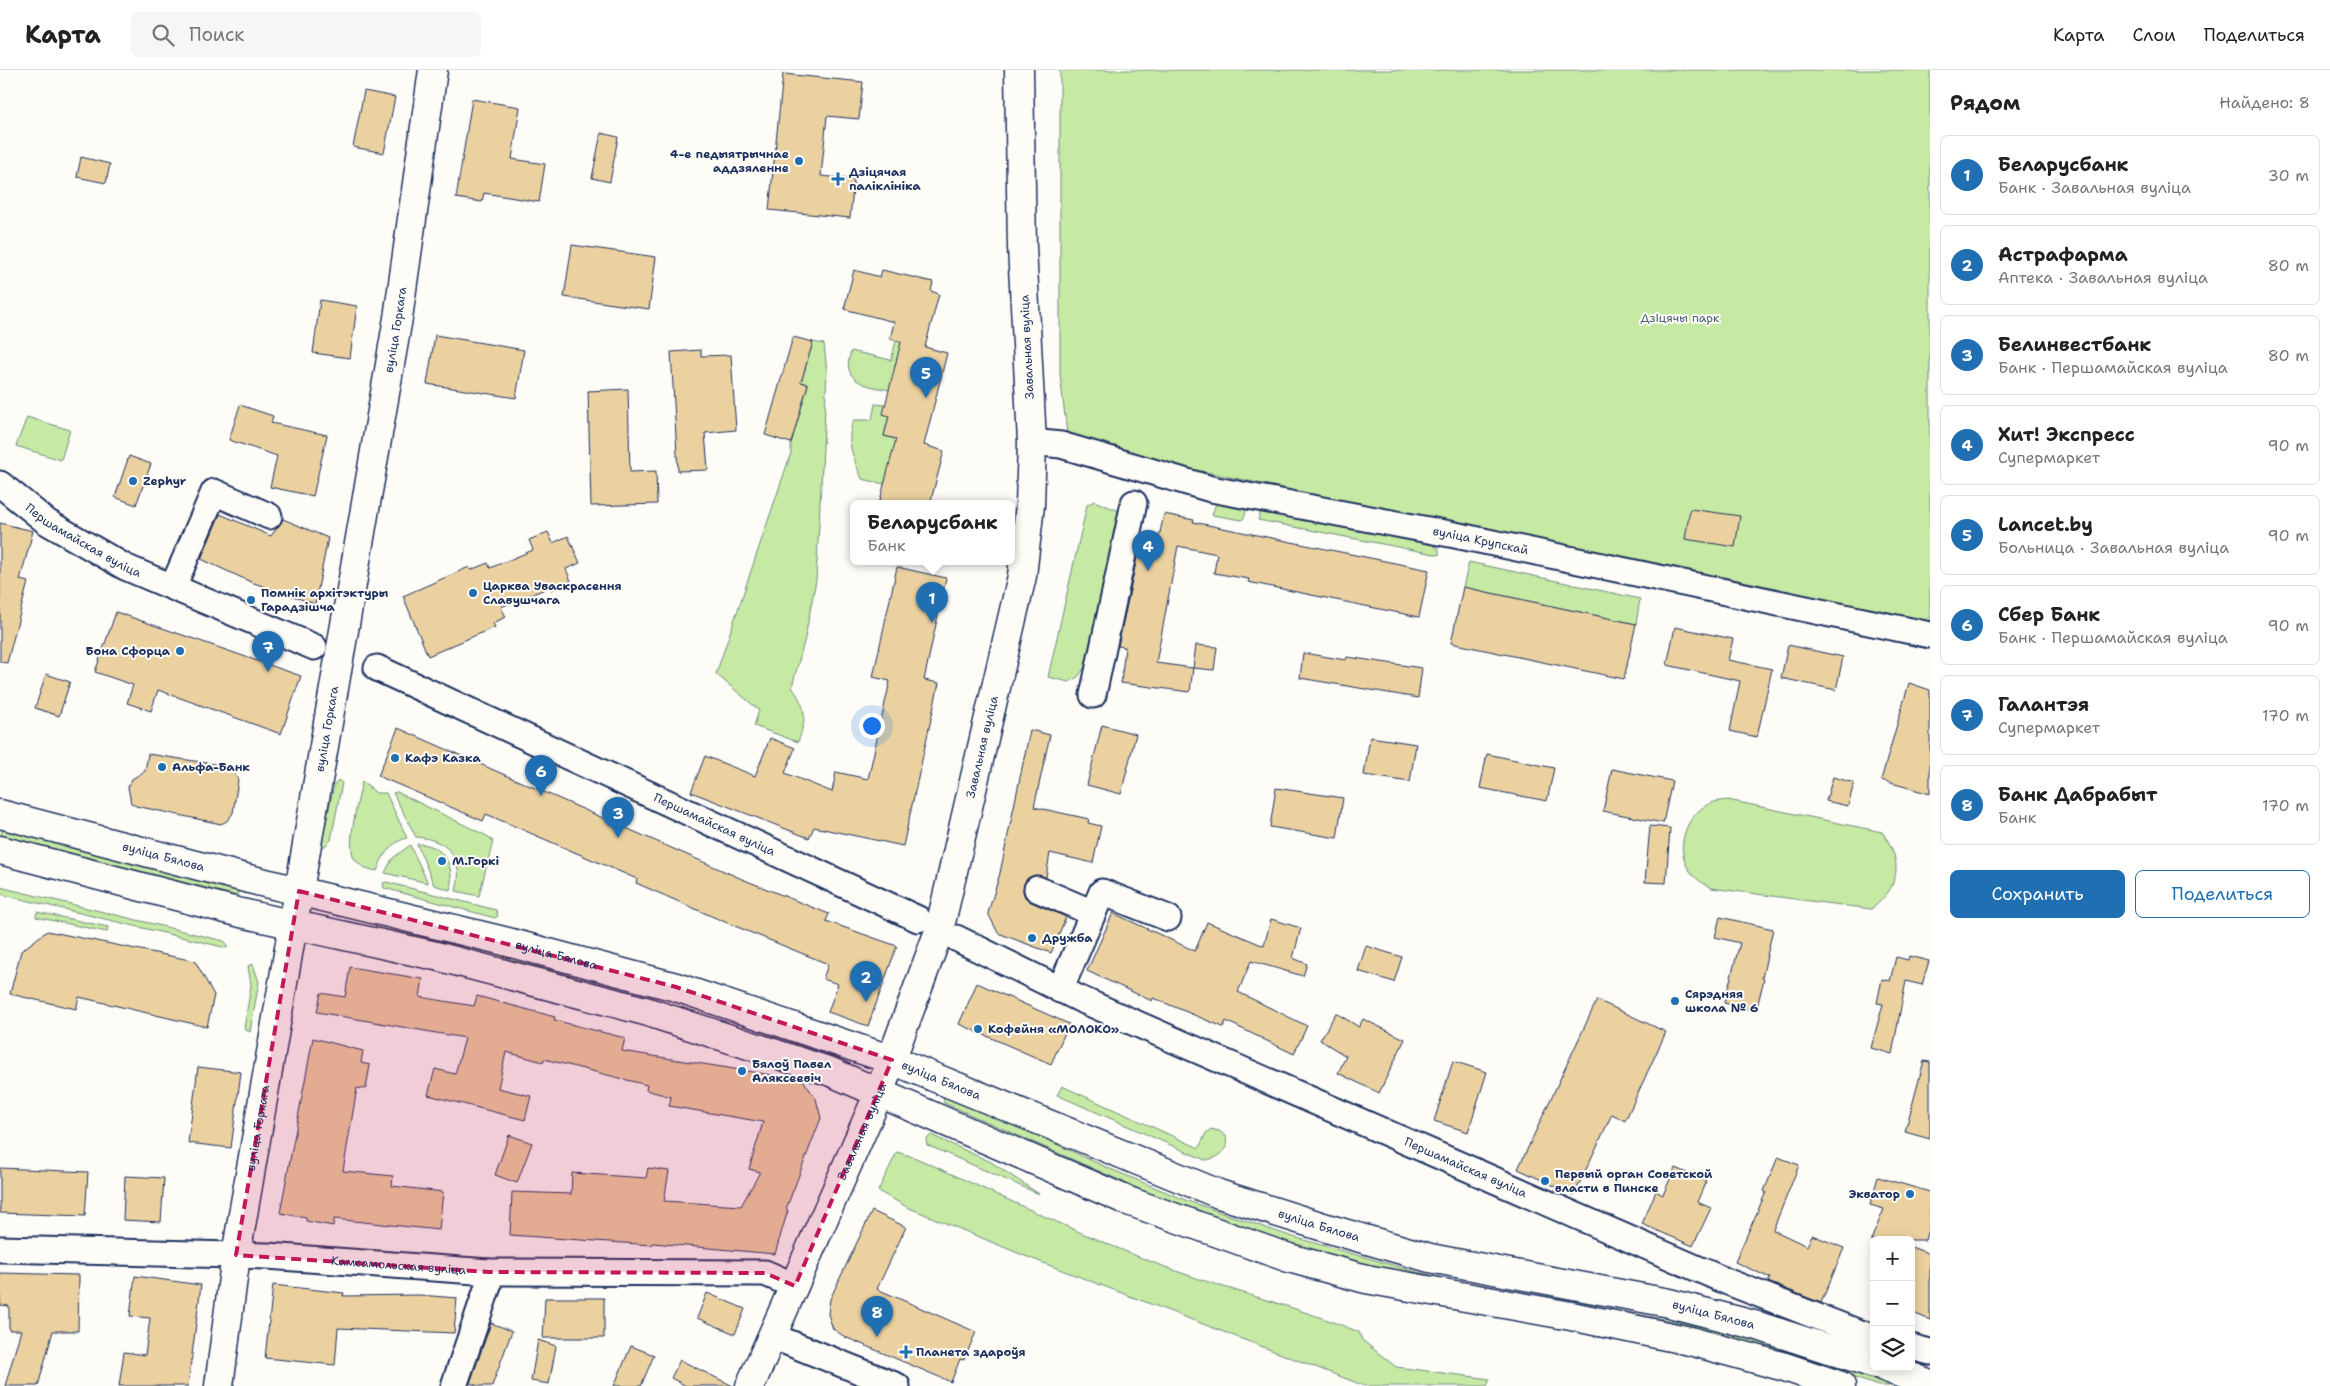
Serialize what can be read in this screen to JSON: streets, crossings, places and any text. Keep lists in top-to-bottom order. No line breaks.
{"streets":{"main road":["вуліца Горкага","Завальная вуліца","вуліца Бялова"],"street":["Першамайская вуліца","вуліца Крупскай","Камсамольская вуліца"]},"crossings":[["вуліца Горкага","вуліца Бялова"],["вуліца Горкага","Камсамольская вуліца"],["Завальная вуліца","вуліца Крупскай"],["Завальная вуліца","вуліца Бялова"],["Завальная вуліца","Камсамольская вуліца"]],"parks":["Дзіцячы парк"],"places":{"other":["4-е педыятрычнае аддзяленне","Zephyr","Царква Уваскрасення Славушчага","Помнік архітэктуры Гарадзішча","Бона Сфорца","Кафэ Казка","Альфа-Банк","М.Горкі","Дружба","Сярэдняя школа № 6","Кофейня «МОЛОКО»","Бялоў Павел Аляксеевіч","Первый орган Советской власти в Пинске","Экватор"],"health":["Дзіцячая паліклініка","Планета здароўя"]},"page":{"header":"Карта","search":"Поиск","nav":["Карта","Слои","Поделиться"],"heading":["Рядом","Найдено: 8"],"list":[{"mark":"1","name":"Беларусбанк","note":"Банк · Завальная вуліца","value":"30 m"},{"mark":"2","name":"Астрафарма","note":"Аптека · Завальная вуліца","value":"80 m"},{"mark":"3","name":"Белинвестбанк","note":"Банк · Першамайская вуліца","value":"80 m"},{"mark":"4","name":"Хит! Экспресс","note":"Супермаркет","value":"90 m"},{"mark":"5","name":"Lancet.by","note":"Больница · Завальная вуліца","value":"90 m"},{"mark":"6","name":"Сбер Банк","note":"Банк · Першамайская вуліца","value":"90 m"},{"mark":"7","name":"Галантэя","note":"Супермаркет","value":"170 m"},{"mark":"8","name":"Банк Дабрабыт","note":"Банк","value":"170 m"}],"pins":["5","4","1","7","6","3","2","8"],"popup":["Беларусбанк","Банк"],"buttons":["Сохранить","Поделиться"],"map_buttons":["+","−"]}}
